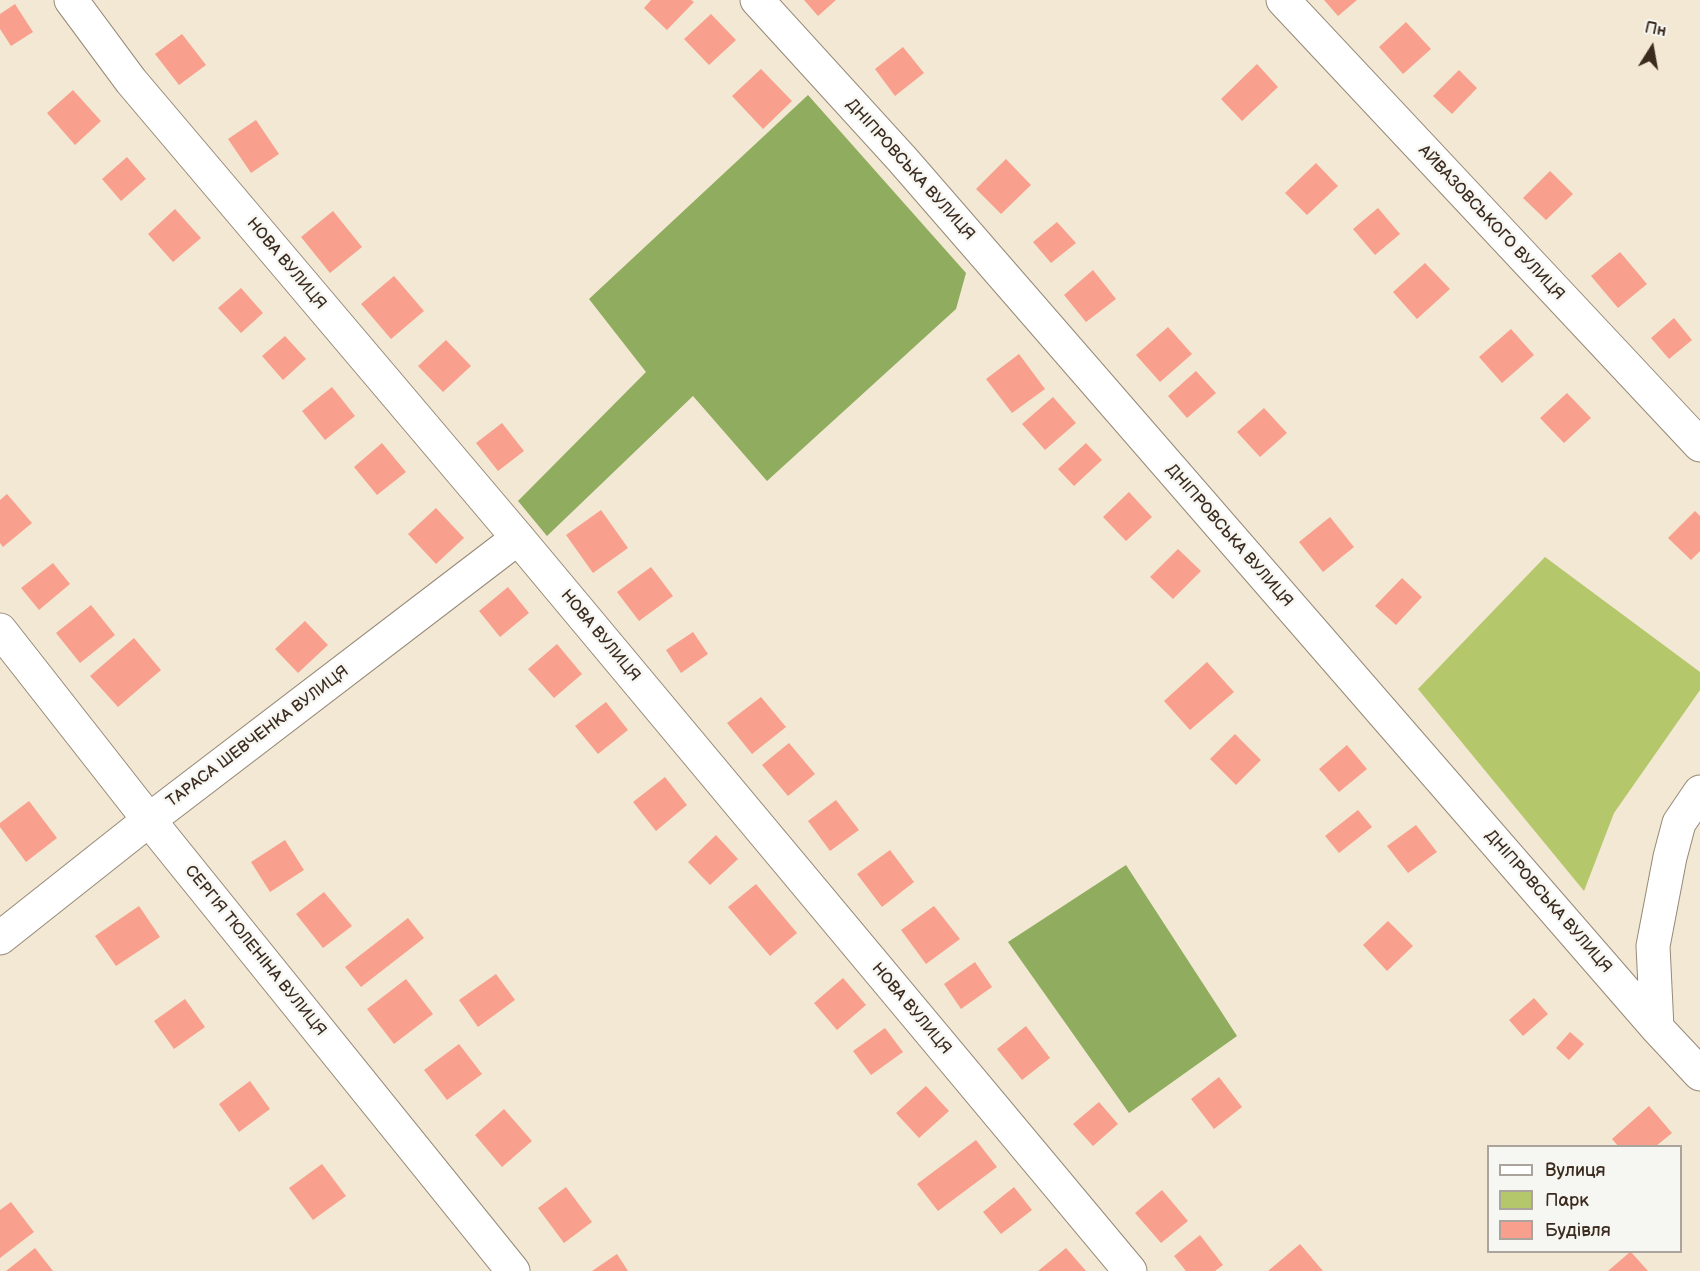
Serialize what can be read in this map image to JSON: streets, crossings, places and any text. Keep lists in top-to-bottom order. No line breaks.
{"streets":{"street":["ДНІПРОВСЬКА ВУЛИЦЯ","АЙВАЗОВСЬКОГО ВУЛИЦЯ","НОВА ВУЛИЦЯ","ТАРАСА ШЕВЧЕНКА ВУЛИЦЯ","СЕРГІЯ ТЮЛЕНІНА ВУЛИЦЯ"]},"crossings":[["НОВА ВУЛИЦЯ","ТАРАСА ШЕВЧЕНКА ВУЛИЦЯ"],["ТАРАСА ШЕВЧЕНКА ВУЛИЦЯ","СЕРГІЯ ТЮЛЕНІНА ВУЛИЦЯ"]],"legend":["Вулиця","Парк","Будівля"],"north":"top"}
